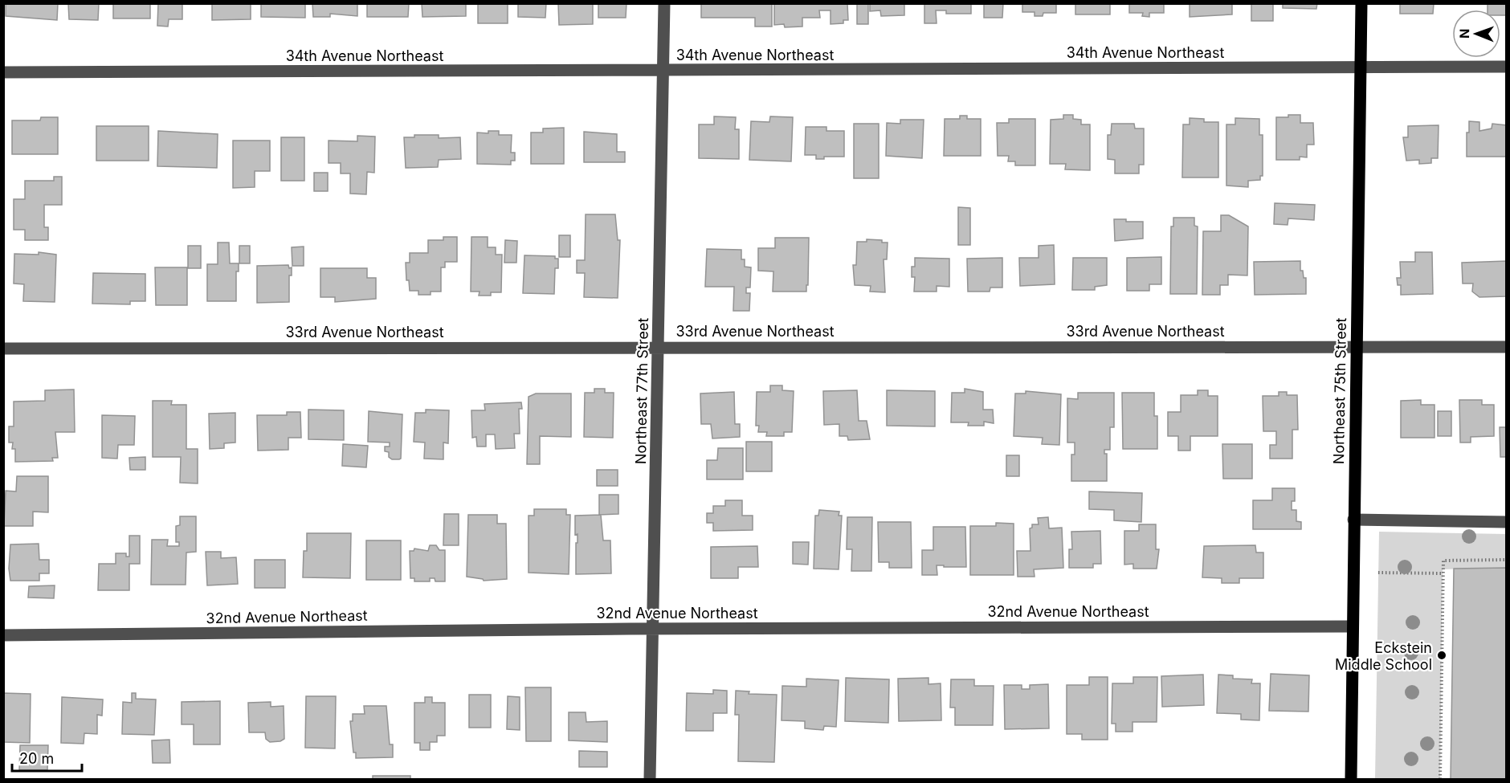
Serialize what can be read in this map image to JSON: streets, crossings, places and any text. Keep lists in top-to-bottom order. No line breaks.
{"streets":{"main road":["Northeast 75th Street"],"street":["34th Avenue Northeast","33rd Avenue Northeast","Northeast 77th Street","32nd Avenue Northeast"]},"crossings":[["34th Avenue Northeast","Northeast 77th Street"],["34th Avenue Northeast","Northeast 75th Street"],["33rd Avenue Northeast","Northeast 77th Street"],["33rd Avenue Northeast","Northeast 75th Street"],["Northeast 77th Street","32nd Avenue Northeast"],["Northeast 75th Street","32nd Avenue Northeast"]],"places":["Eckstein Middle School"],"scale_bar":"20 m","north":"left"}
